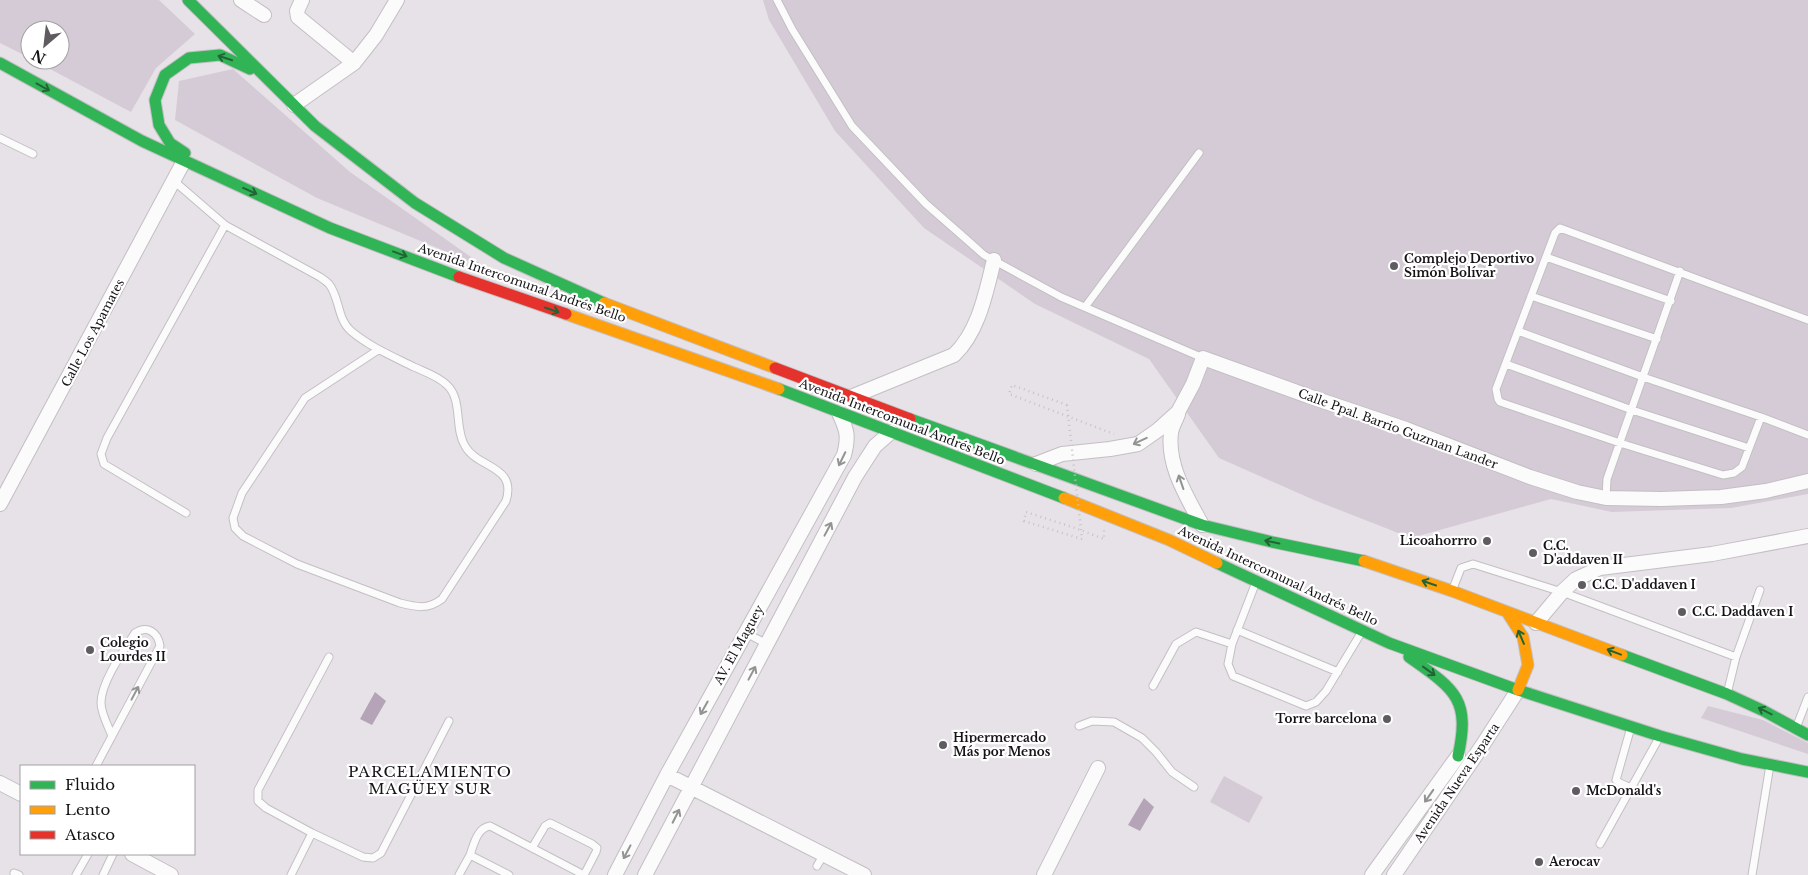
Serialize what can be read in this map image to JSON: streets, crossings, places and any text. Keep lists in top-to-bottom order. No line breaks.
{"streets":{"main road":["Avenida Intercomunal Andrés Bello"],"street":["Calle Los Apamates","Calle Ppal. Barrio Guzman Lander","AV. El Maguey","Avenida Nueva Esparta"]},"crossings":[["Avenida Intercomunal Andrés Bello","Calle Los Apamates"],["Avenida Intercomunal Andrés Bello","AV. El Maguey"],["Avenida Intercomunal Andrés Bello","Avenida Nueva Esparta"]],"districts":["PARCELAMIENTO MAGÜEY SUR"],"places":["Complejo Deportivo Simón Bolívar","Licoahorrro","C.C. D'addaven II","C.C. D'addaven I","C.C. Daddaven I","Colegio Lourdes II","Torre barcelona","Hipermercado Más por Menos","McDonald's","Aerocav"],"legend":["Fluido","Lento","Atasco"],"north":"bottom left"}
